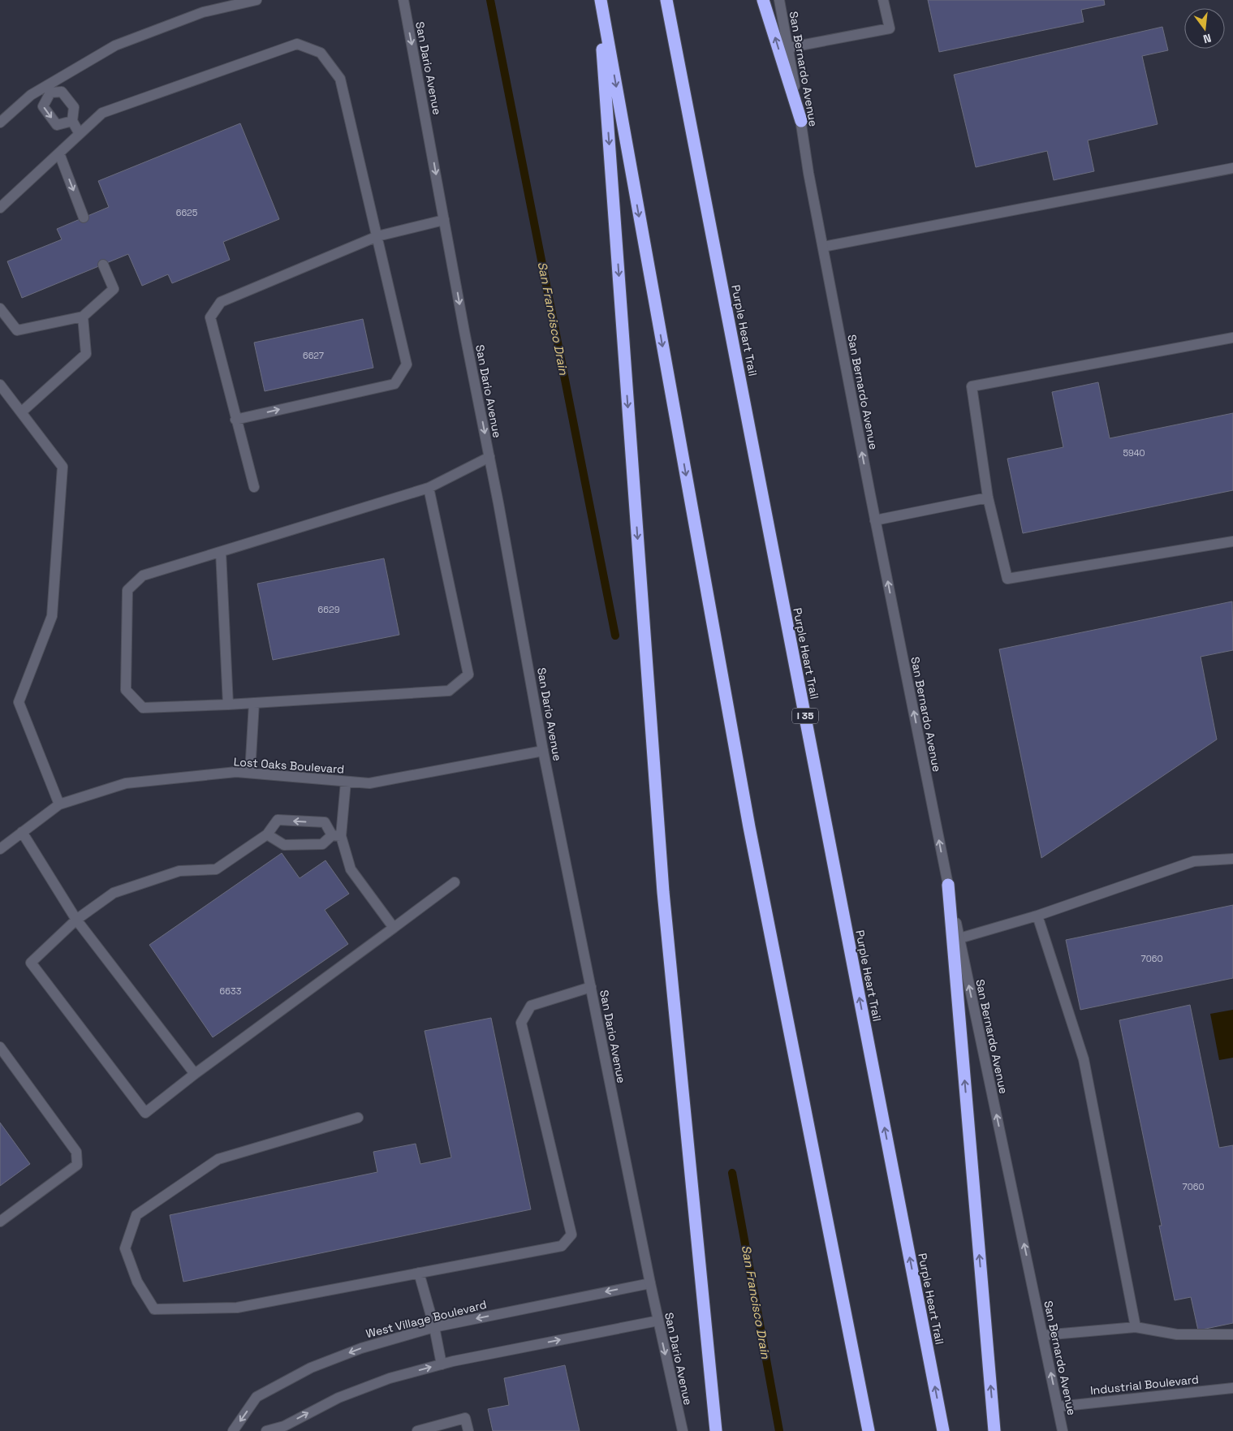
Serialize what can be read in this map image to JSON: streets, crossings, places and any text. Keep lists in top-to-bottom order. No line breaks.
{"streets":{"highway":["Purple Heart Trail","I 35"],"main road":["San Dario Avenue","San Bernardo Avenue","Lost Oaks Boulevard","West Village Boulevard","Industrial Boulevard"]},"crossings":[["San Dario Avenue","Lost Oaks Boulevard"],["San Dario Avenue","West Village Boulevard"],["San Bernardo Avenue","Industrial Boulevard"]],"one_way":["San Dario Avenue","San Bernardo Avenue"],"water":["San Francisco Drain"],"house_numbers":["6625","6627","5940","6629","7060","6633","7060"],"north":"bottom"}
